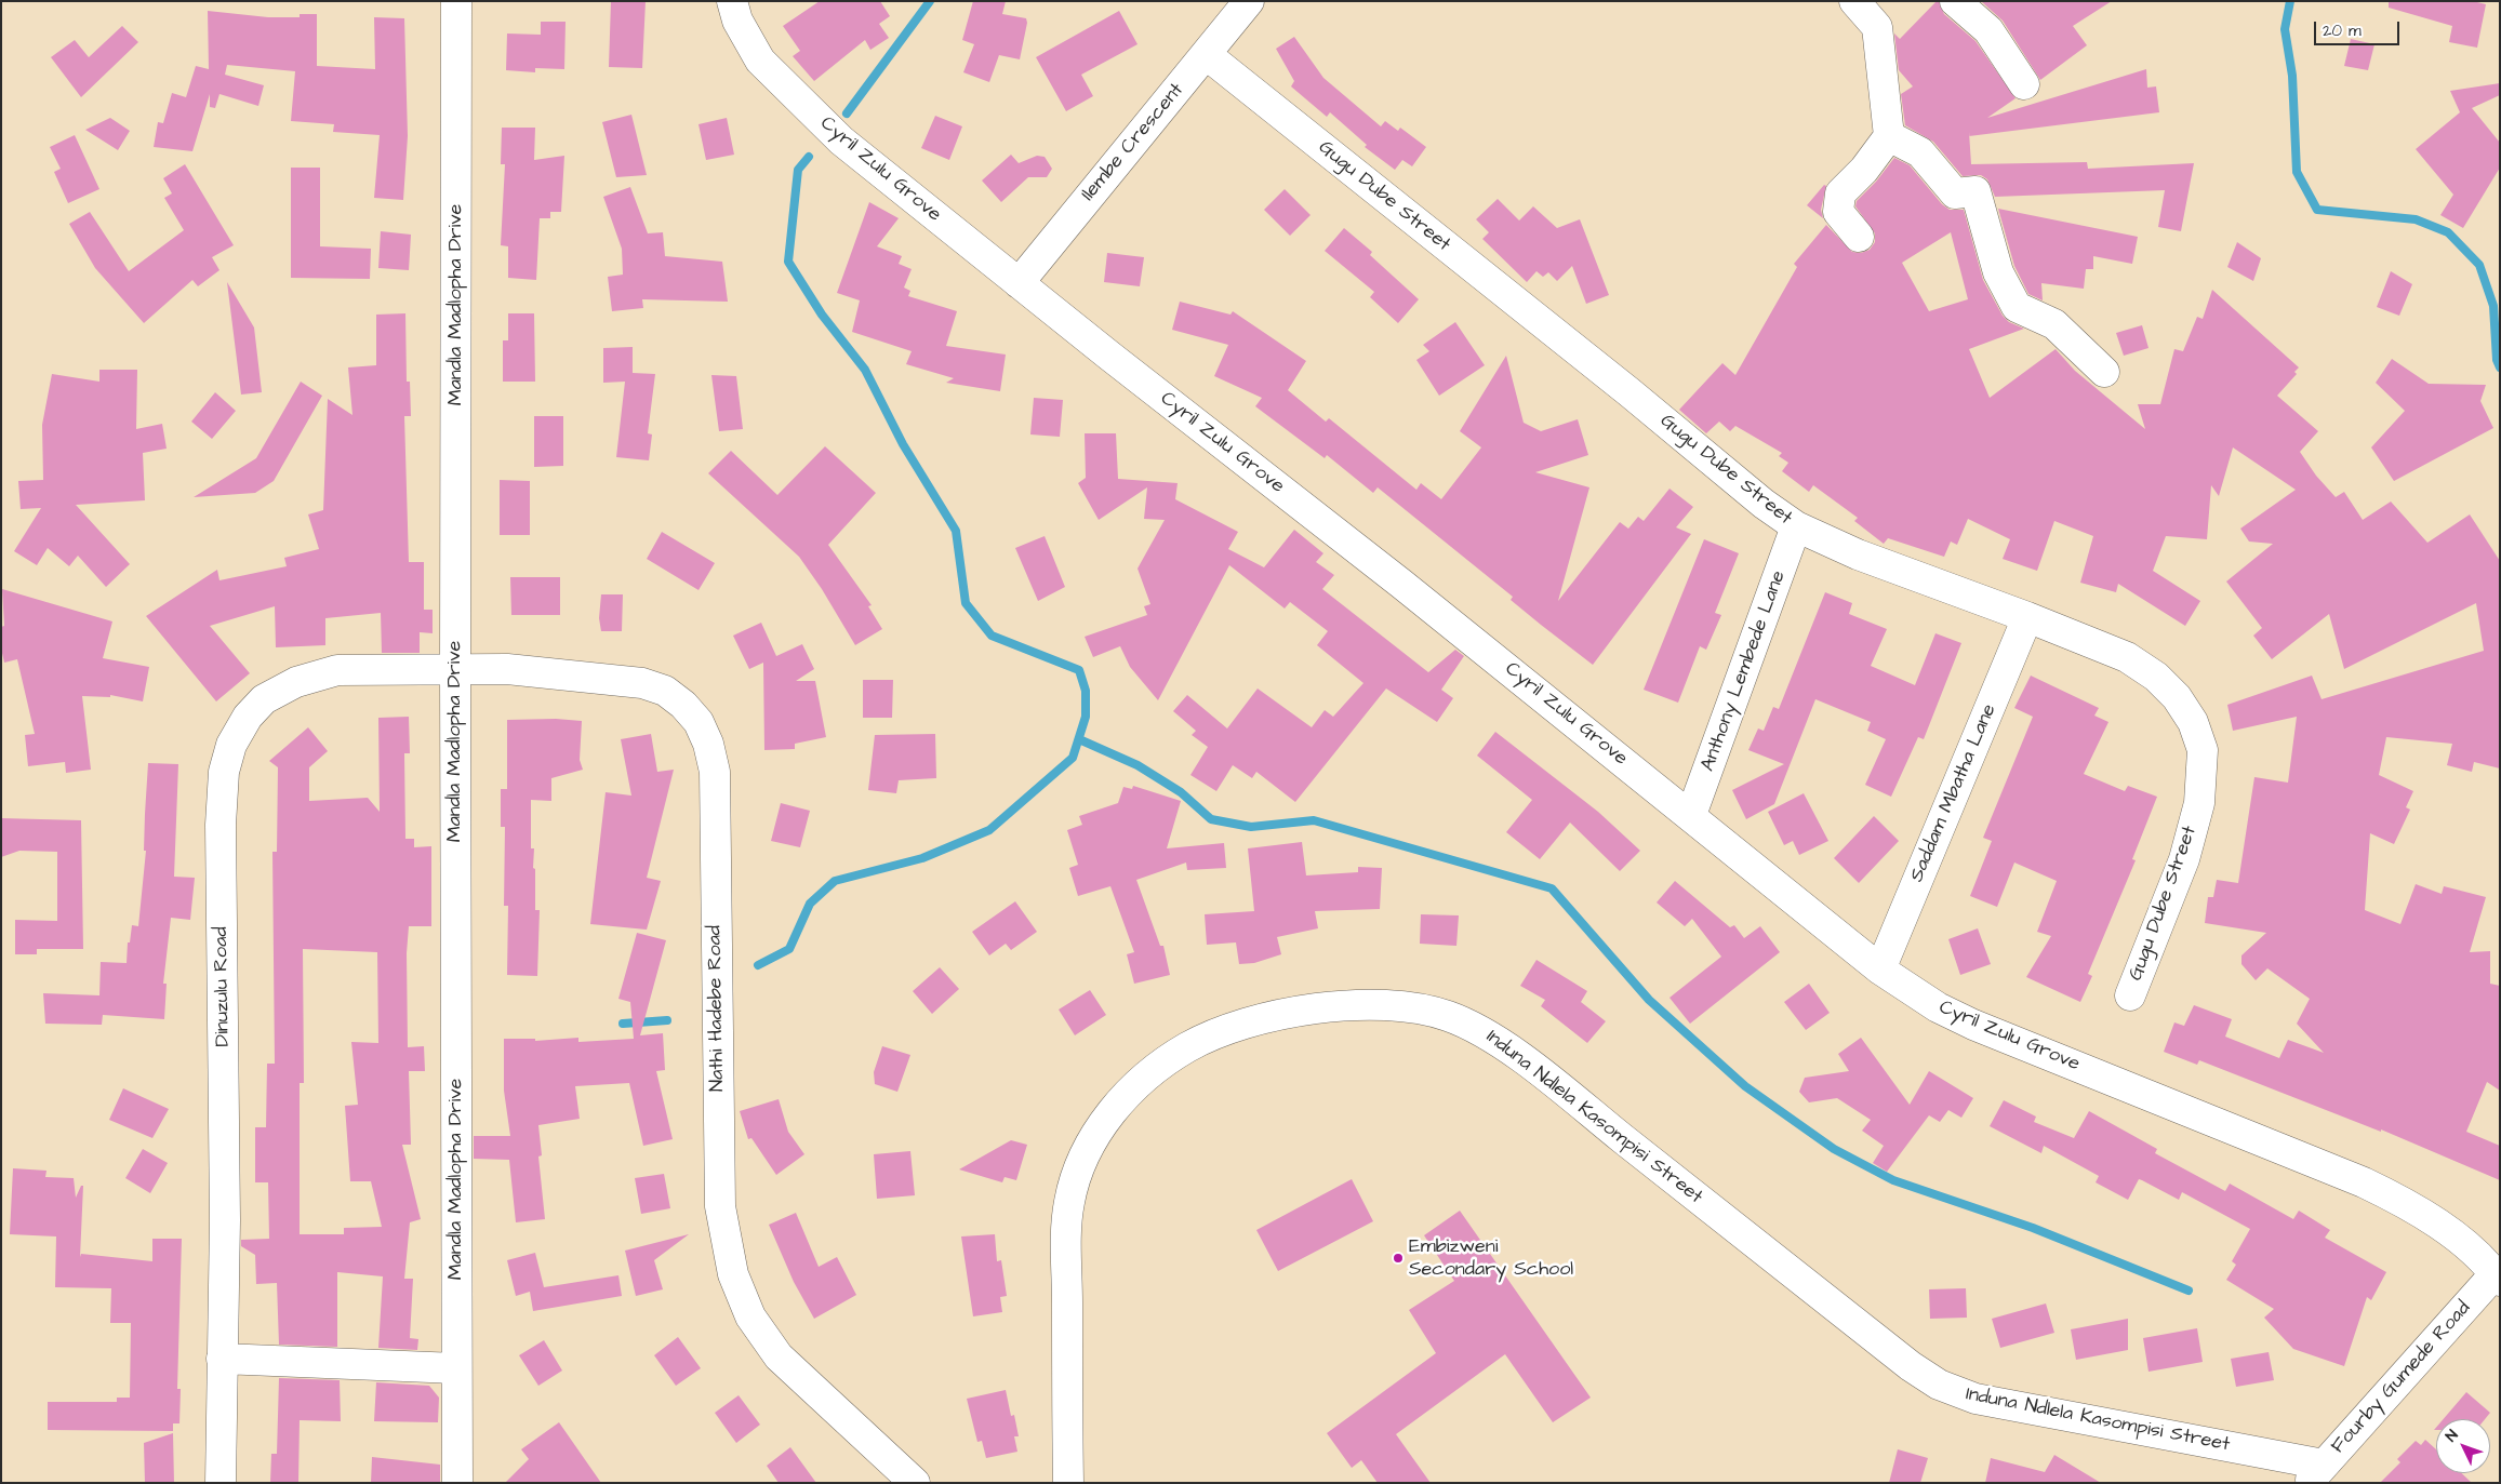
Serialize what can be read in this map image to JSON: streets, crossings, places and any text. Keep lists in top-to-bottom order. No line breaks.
{"streets":{"street":["Ilembe Crescent","Cyril Zulu Grove","Gugu Dube Street","Mandla Madlopha Drive","Anthony Lembede Lane","Saddam Mbatha Lane","Dinuzulu Road","Nathi Hadebe Road","Induna Ndlela Kasompisi Street","Fourby Gumede Road"]},"crossings":[["Ilembe Crescent","Cyril Zulu Grove"],["Ilembe Crescent","Gugu Dube Street"],["Cyril Zulu Grove","Anthony Lembede Lane"],["Cyril Zulu Grove","Saddam Mbatha Lane"],["Cyril Zulu Grove","Fourby Gumede Road"],["Gugu Dube Street","Anthony Lembede Lane"],["Gugu Dube Street","Saddam Mbatha Lane"],["Mandla Madlopha Drive","Dinuzulu Road"],["Mandla Madlopha Drive","Nathi Hadebe Road"],["Dinuzulu Road","Nathi Hadebe Road"],["Induna Ndlela Kasompisi Street","Fourby Gumede Road"]],"places":["Embizweni Secondary School"],"scale_bar":"20 m","north":"top left"}
